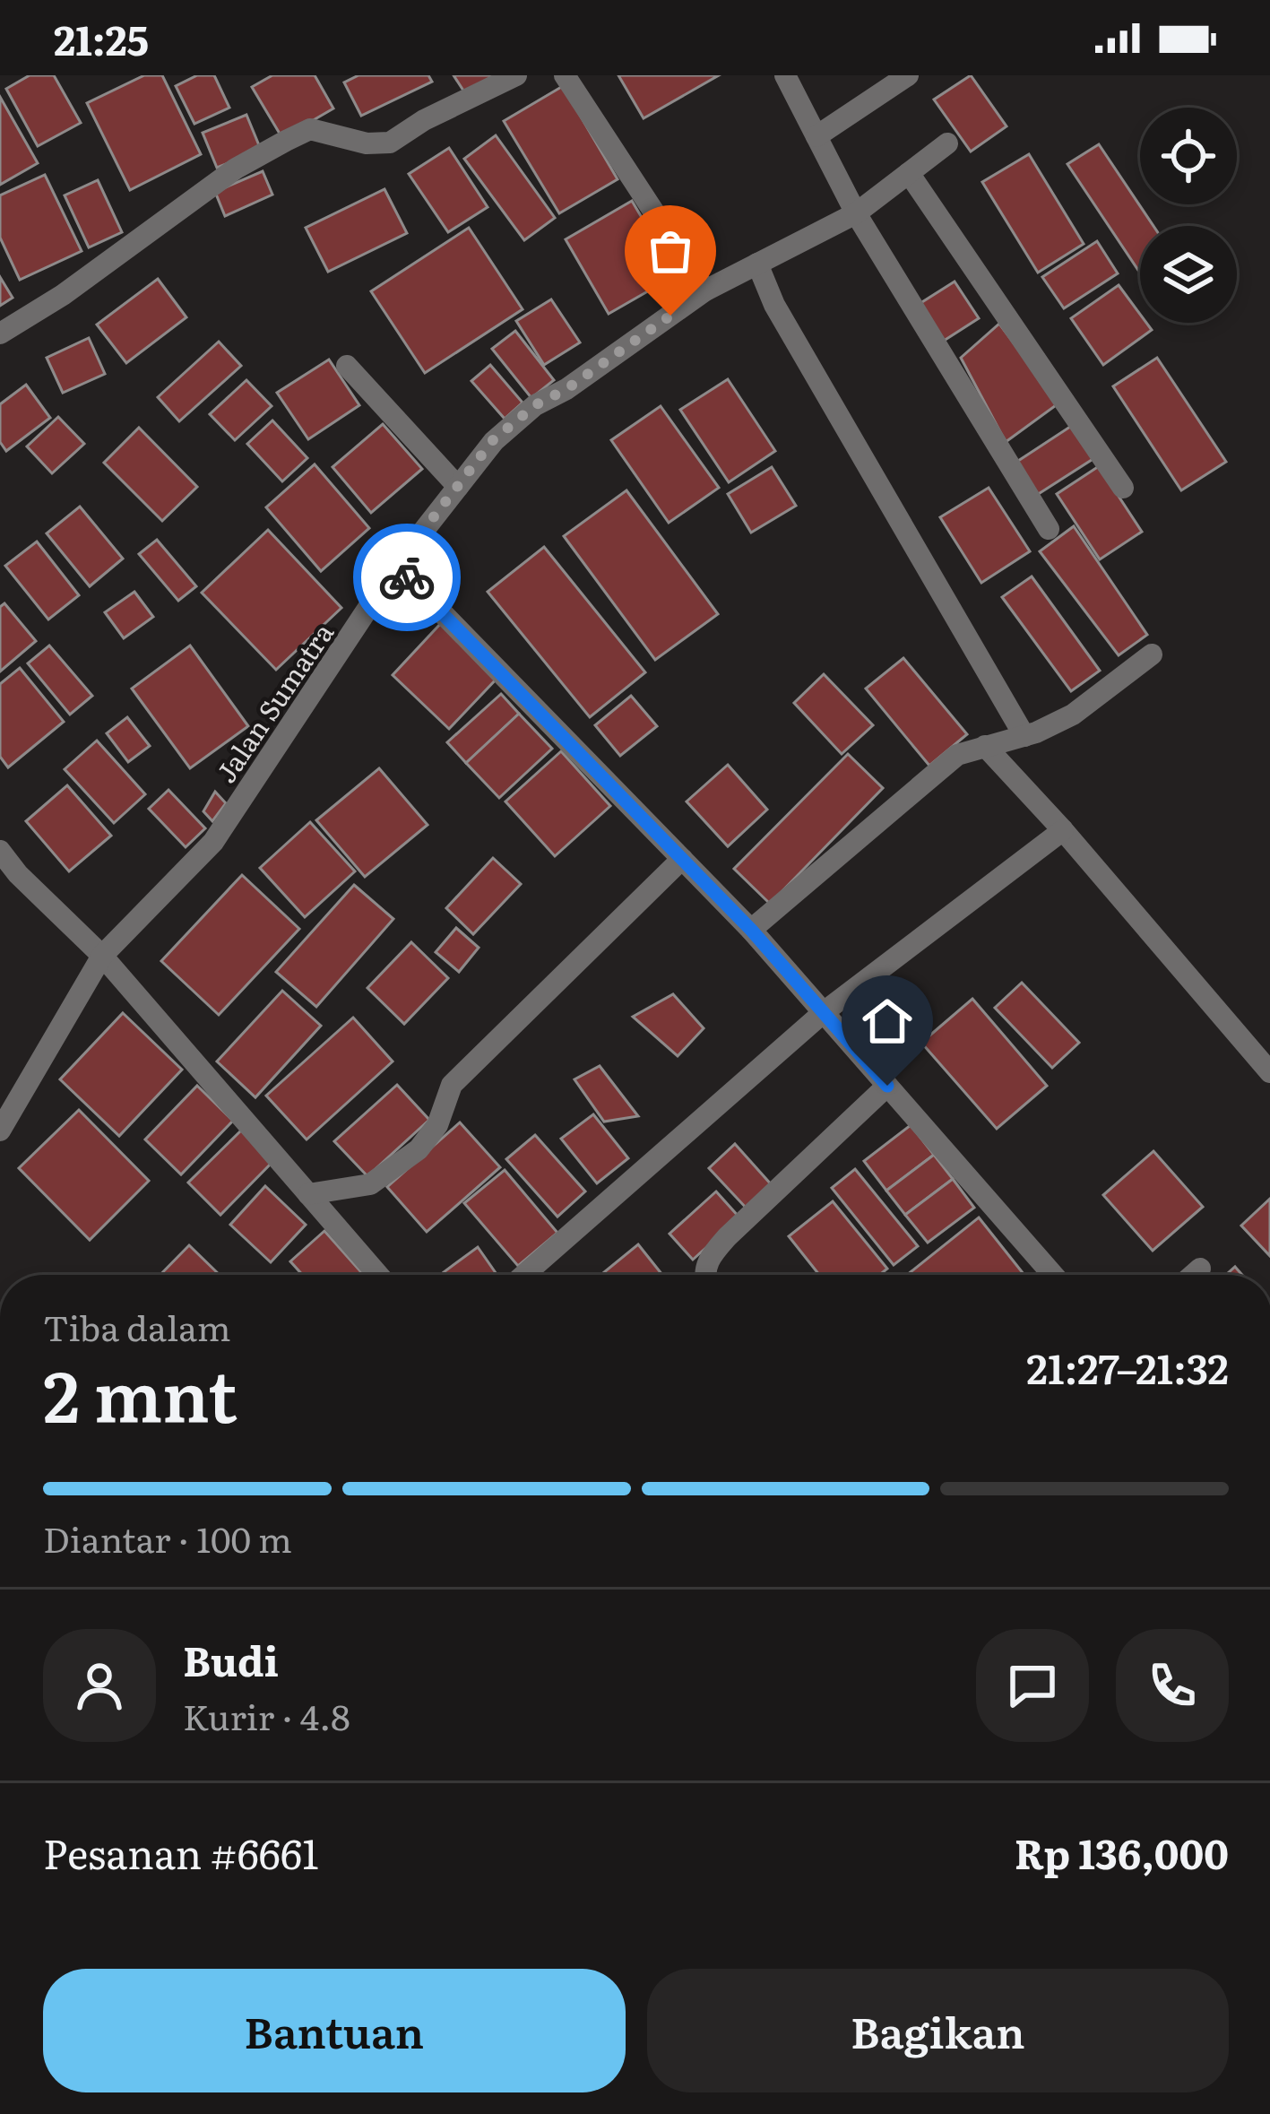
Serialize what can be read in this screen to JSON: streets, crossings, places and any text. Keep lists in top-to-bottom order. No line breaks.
{"streets":{"street":["Jalan Sumatra"]},"page":{"status":"21:25","heading":["2 mnt","Tiba dalam","21:27–21:32"],"panel":["Budi","Kurir · 4.8","Pesanan #6661","Rp 136,000"],"bar":"Diantar · 100 m","buttons":["Bantuan","Bagikan"]}}
